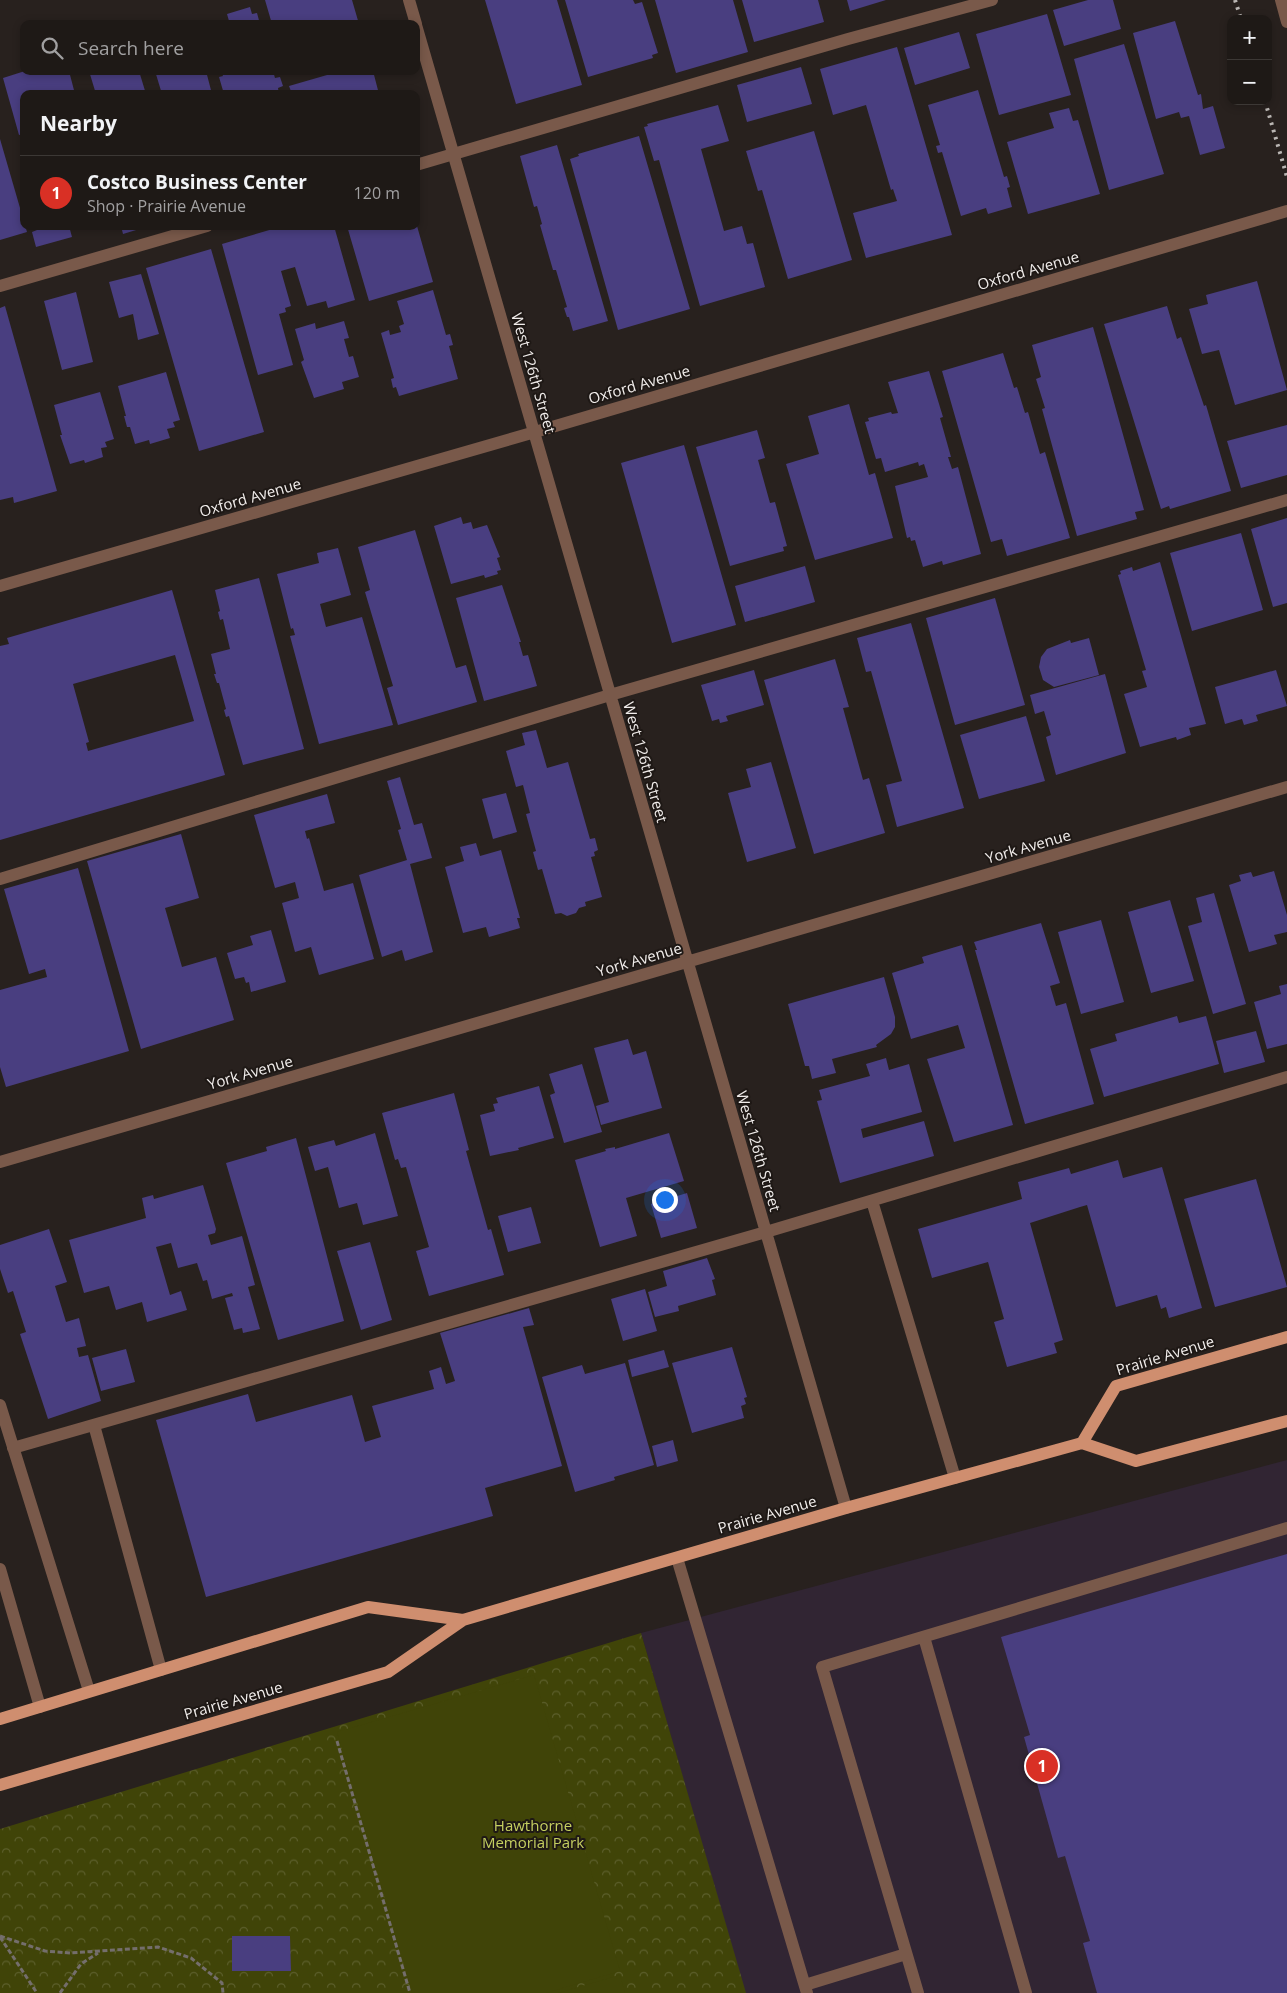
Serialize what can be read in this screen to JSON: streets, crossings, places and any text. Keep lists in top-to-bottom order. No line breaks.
{"streets":{"main road":["Prairie Avenue"],"street":["Oxford Avenue","West 126th Street","York Avenue"]},"crossings":[["Oxford Avenue","West 126th Street"],["West 126th Street","York Avenue"],["West 126th Street","Prairie Avenue"]],"parks":["Hawthorne Memorial Park"],"page":{"map_buttons":["+","−"],"search":"Search here","heading":"Nearby","list":[{"mark":"1","name":"Costco Business Center","note":"Shop · Prairie Avenue","value":"120 m"}],"pins":"1"}}
